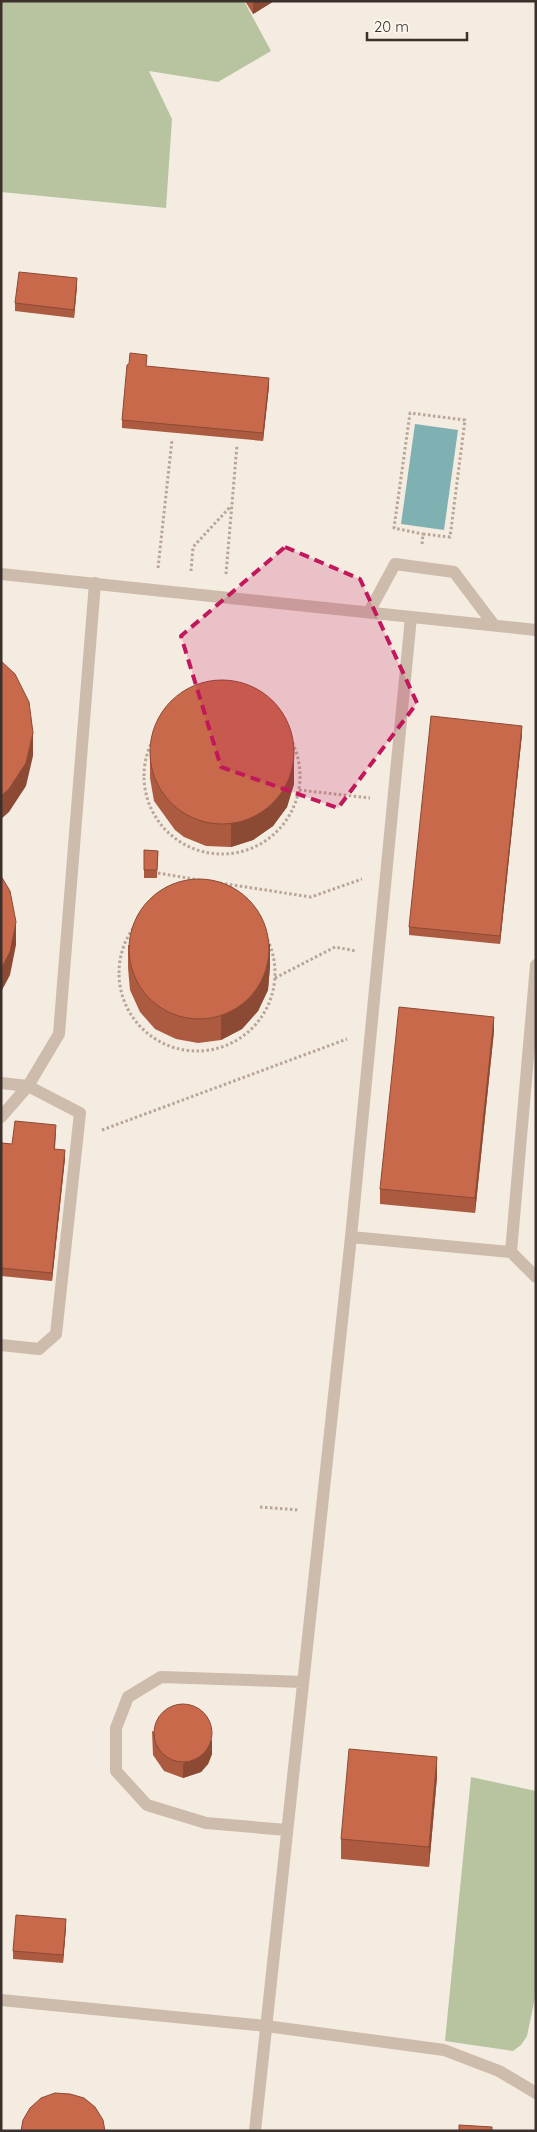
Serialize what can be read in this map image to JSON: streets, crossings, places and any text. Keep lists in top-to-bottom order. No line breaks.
{"scale_bar":"20 m"}
